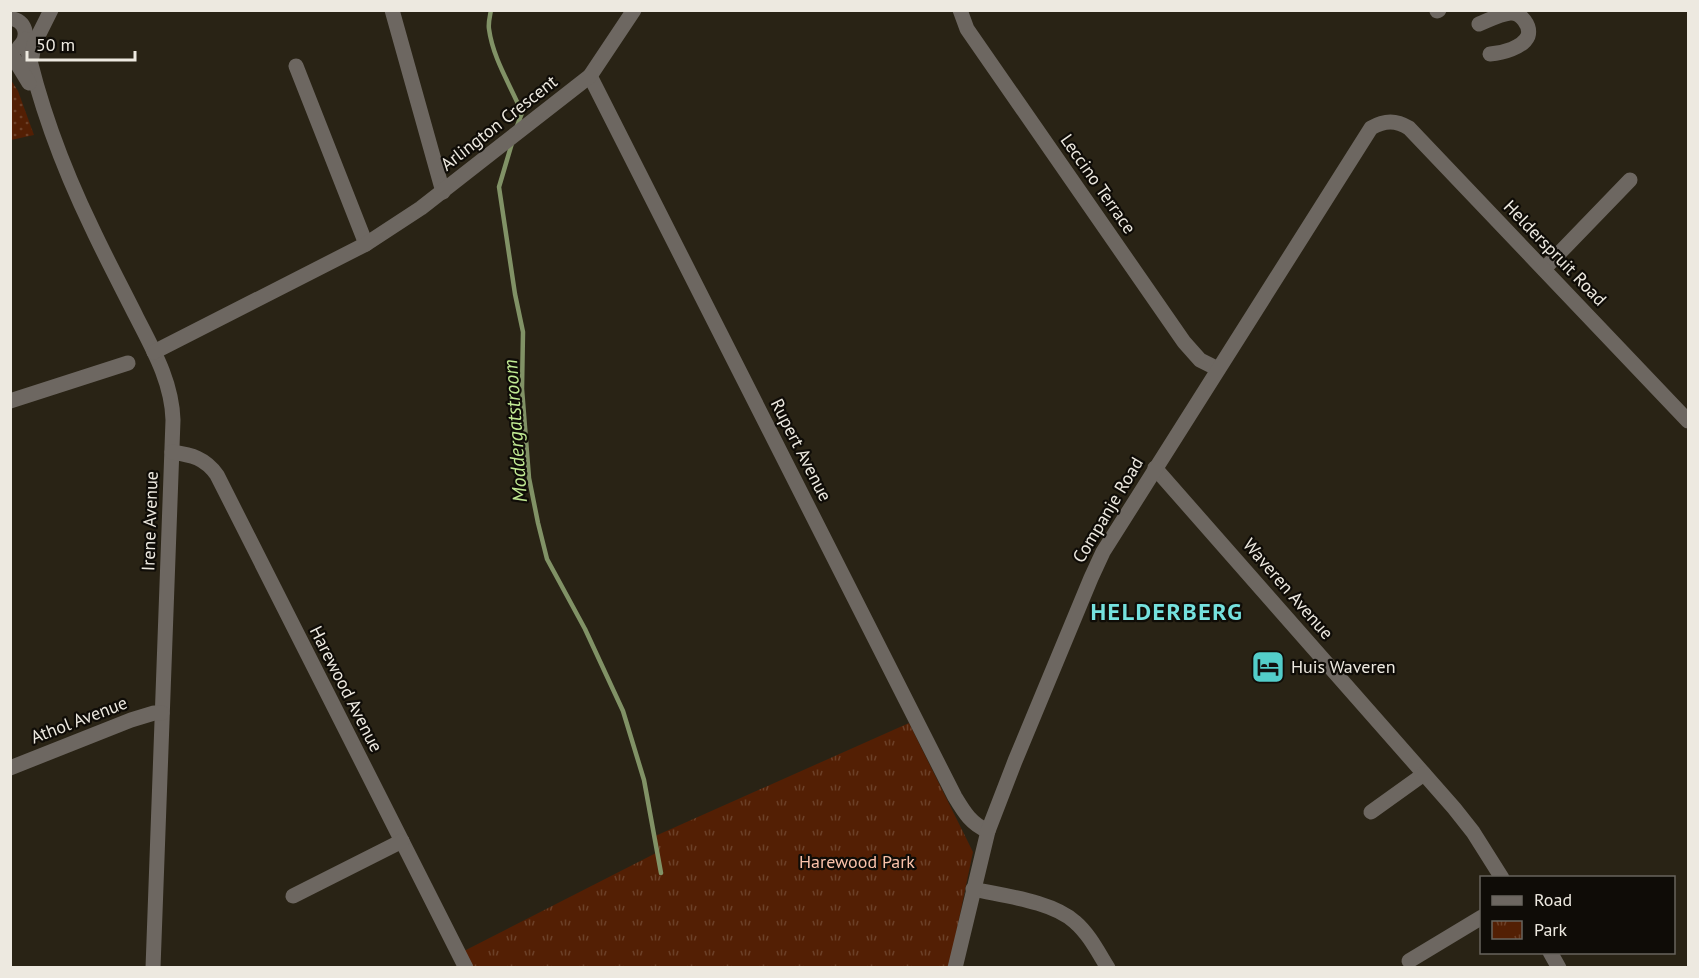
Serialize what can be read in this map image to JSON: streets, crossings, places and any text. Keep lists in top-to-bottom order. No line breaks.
{"streets":{"street":["Arlington Crescent","Leccino Terrace","Helderspruit Road","Rupert Avenue","Companje Road","Irene Avenue","Waveren Avenue","Harewood Avenue","Athol Avenue"]},"crossings":[["Arlington Crescent","Rupert Avenue"],["Arlington Crescent","Irene Avenue"],["Leccino Terrace","Companje Road"],["Helderspruit Road","Companje Road"],["Rupert Avenue","Companje Road"],["Companje Road","Waveren Avenue"],["Irene Avenue","Harewood Avenue"],["Irene Avenue","Athol Avenue"]],"districts":["HELDERBERG"],"water":["Moddergatstroom"],"parks":["Harewood Park"],"places":{"hotel":["Huis Waveren"]},"legend":["Road","Park"],"scale_bar":"50 m"}
